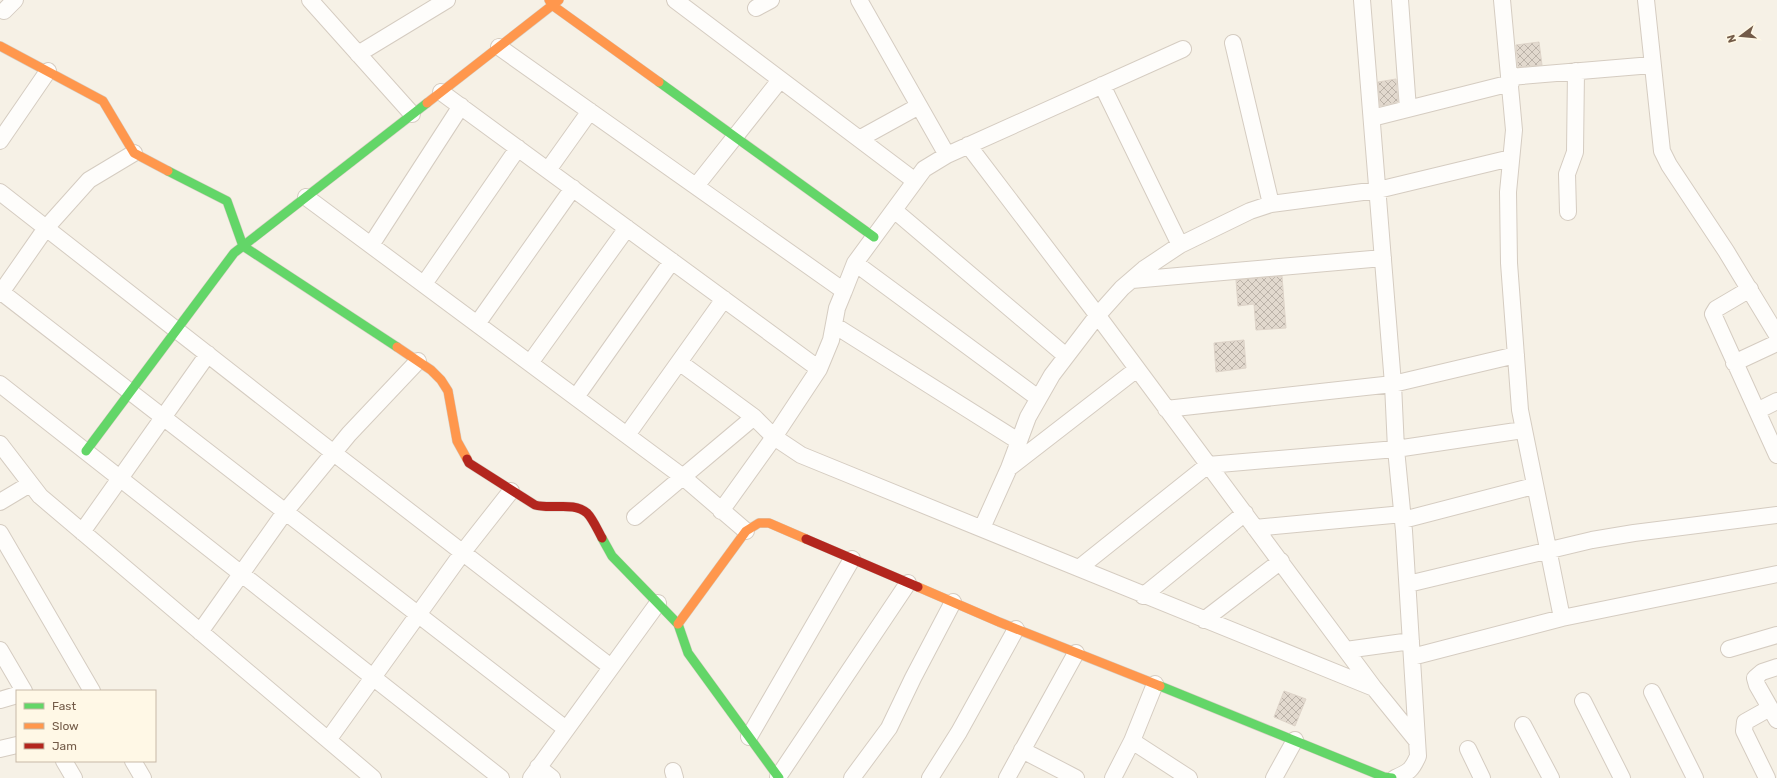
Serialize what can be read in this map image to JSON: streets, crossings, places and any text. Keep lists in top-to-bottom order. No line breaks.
{"legend":["Fast","Slow","Jam"],"north":"left"}
